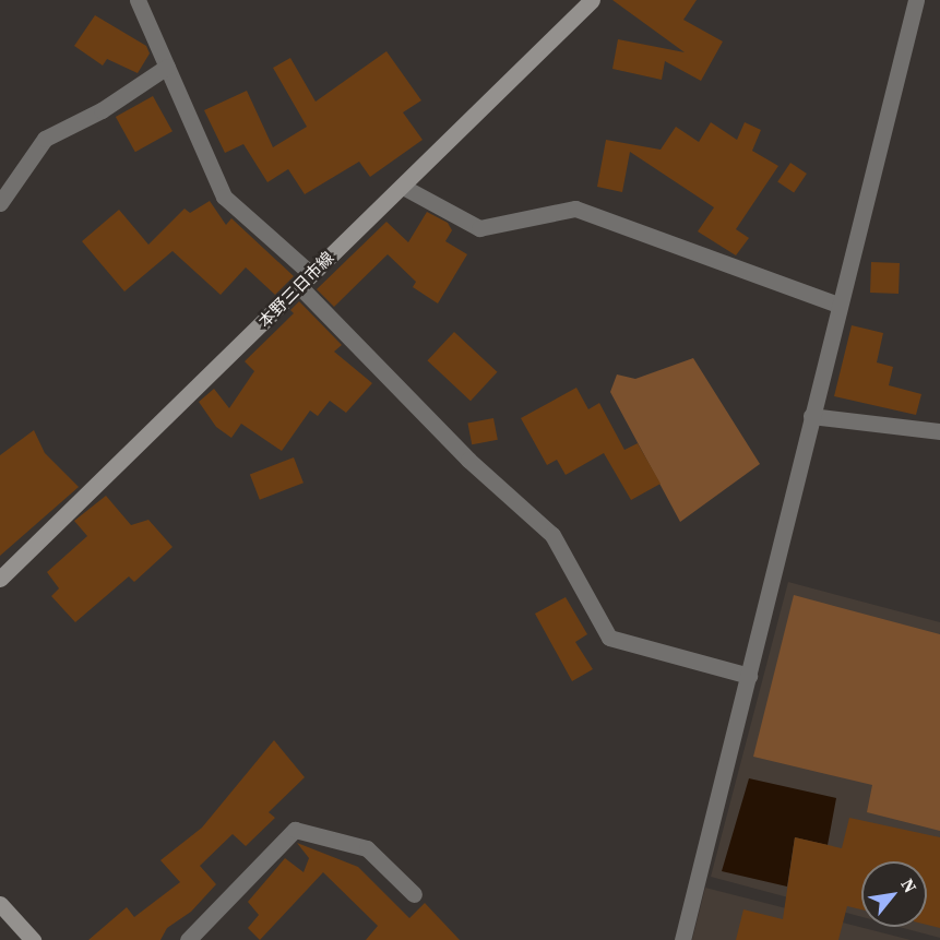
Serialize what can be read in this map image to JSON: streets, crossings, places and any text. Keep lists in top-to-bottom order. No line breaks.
{"streets":{"main road":["本野三日市線"]},"north":"top right"}
